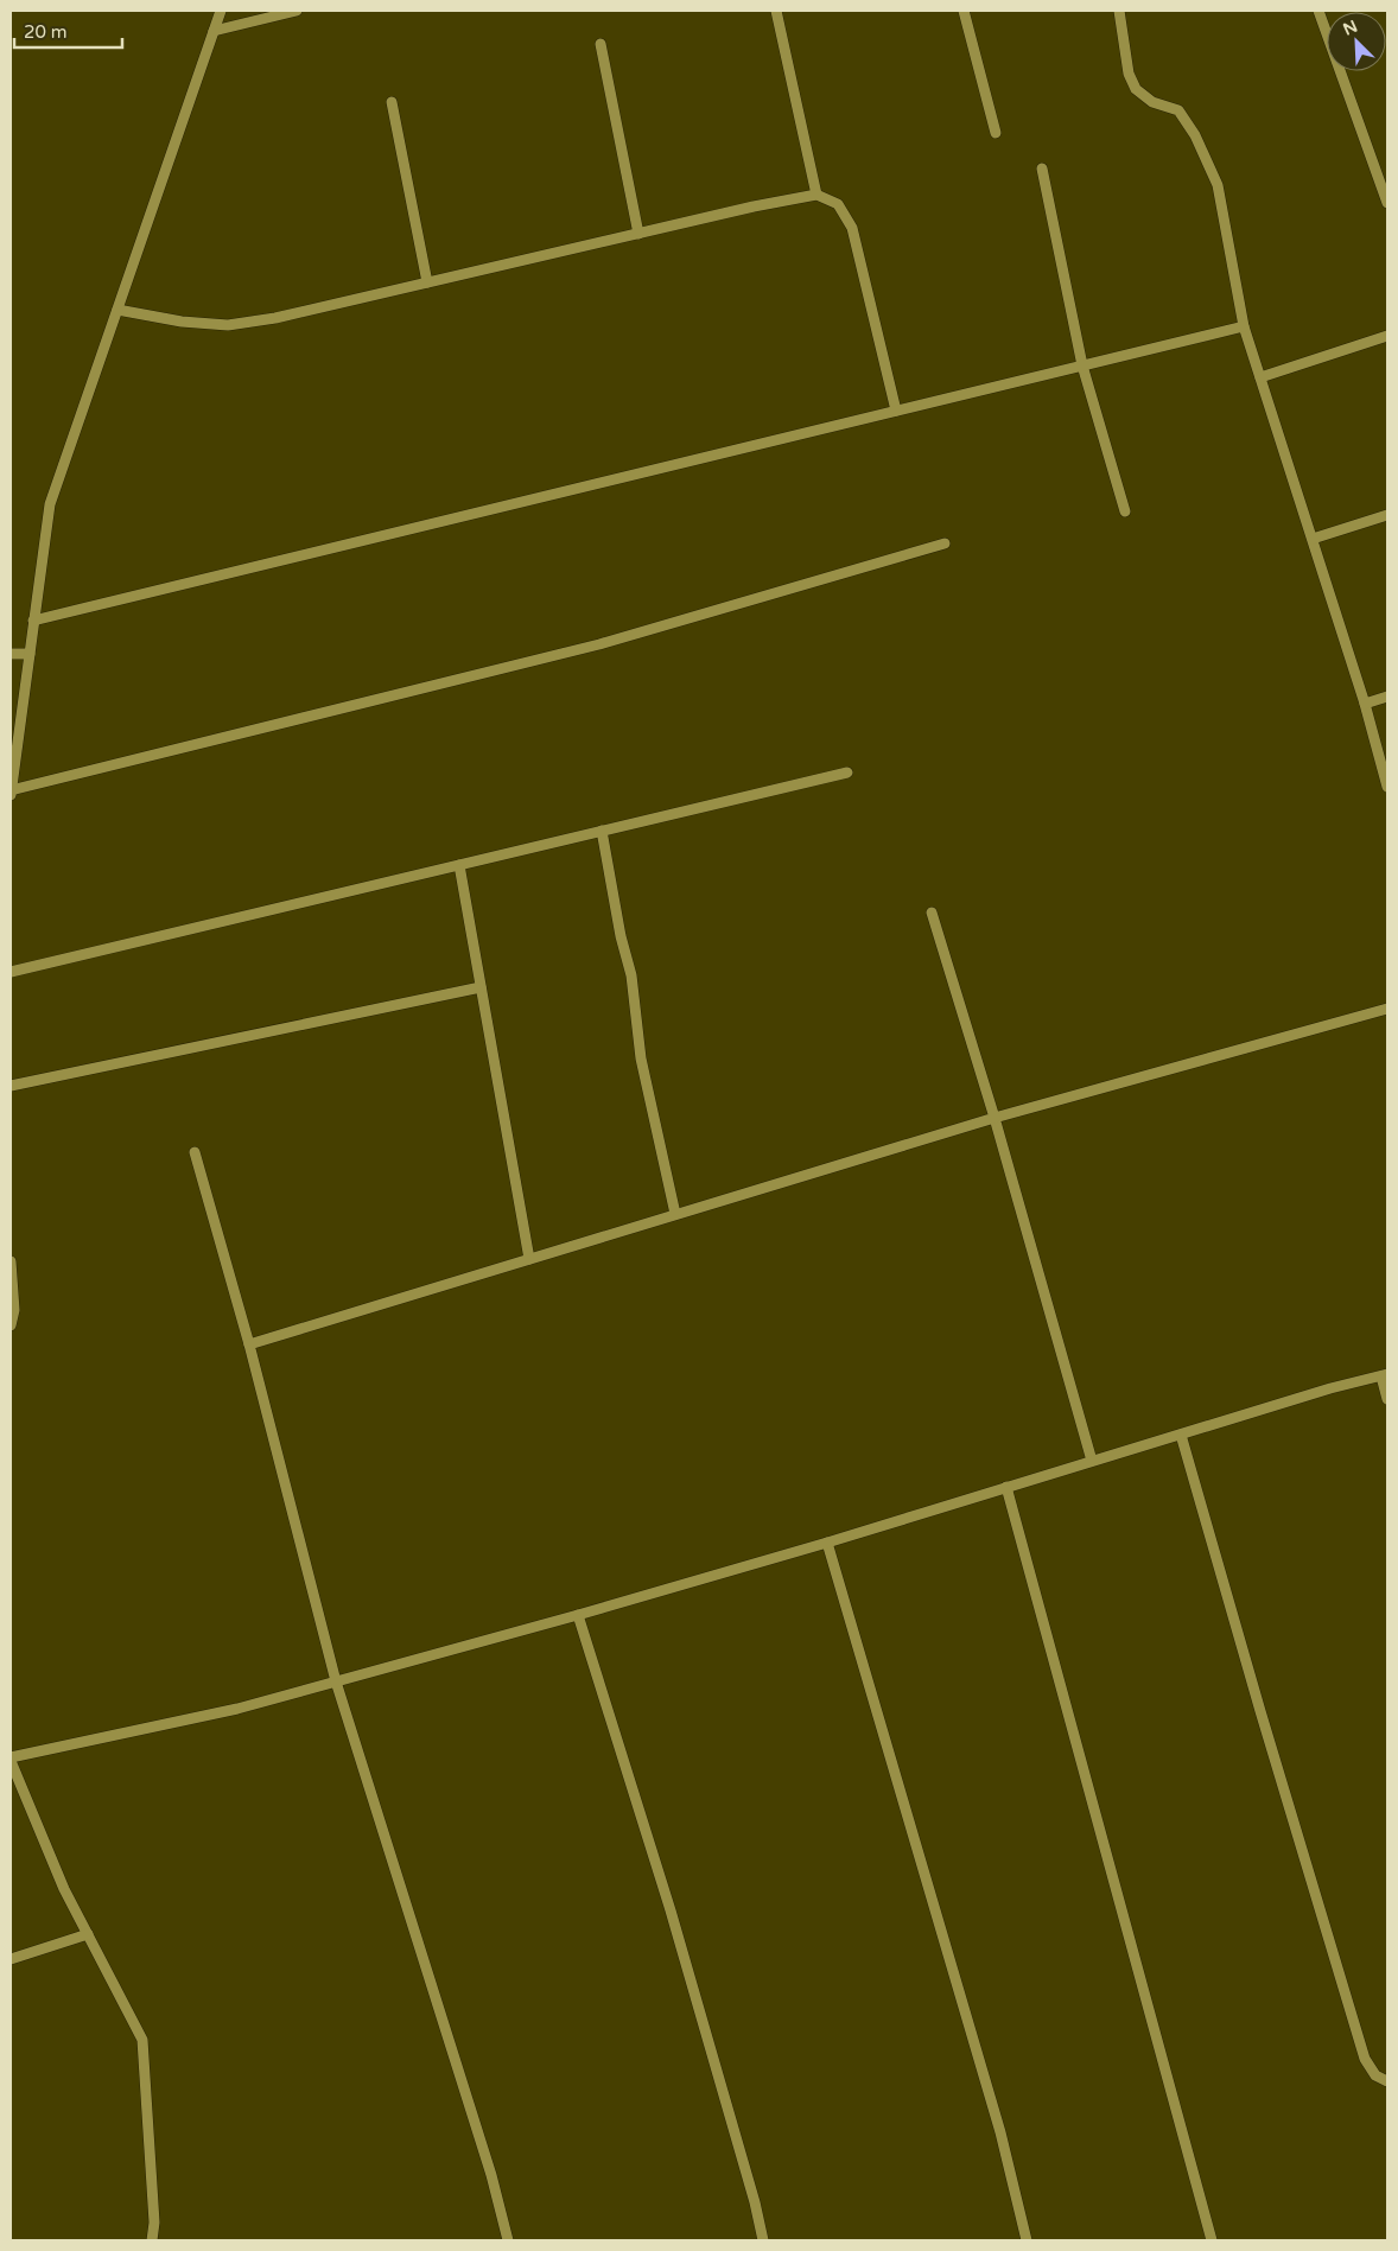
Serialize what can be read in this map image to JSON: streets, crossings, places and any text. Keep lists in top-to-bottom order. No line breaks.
{"scale_bar":"20 m","north":"top left"}
